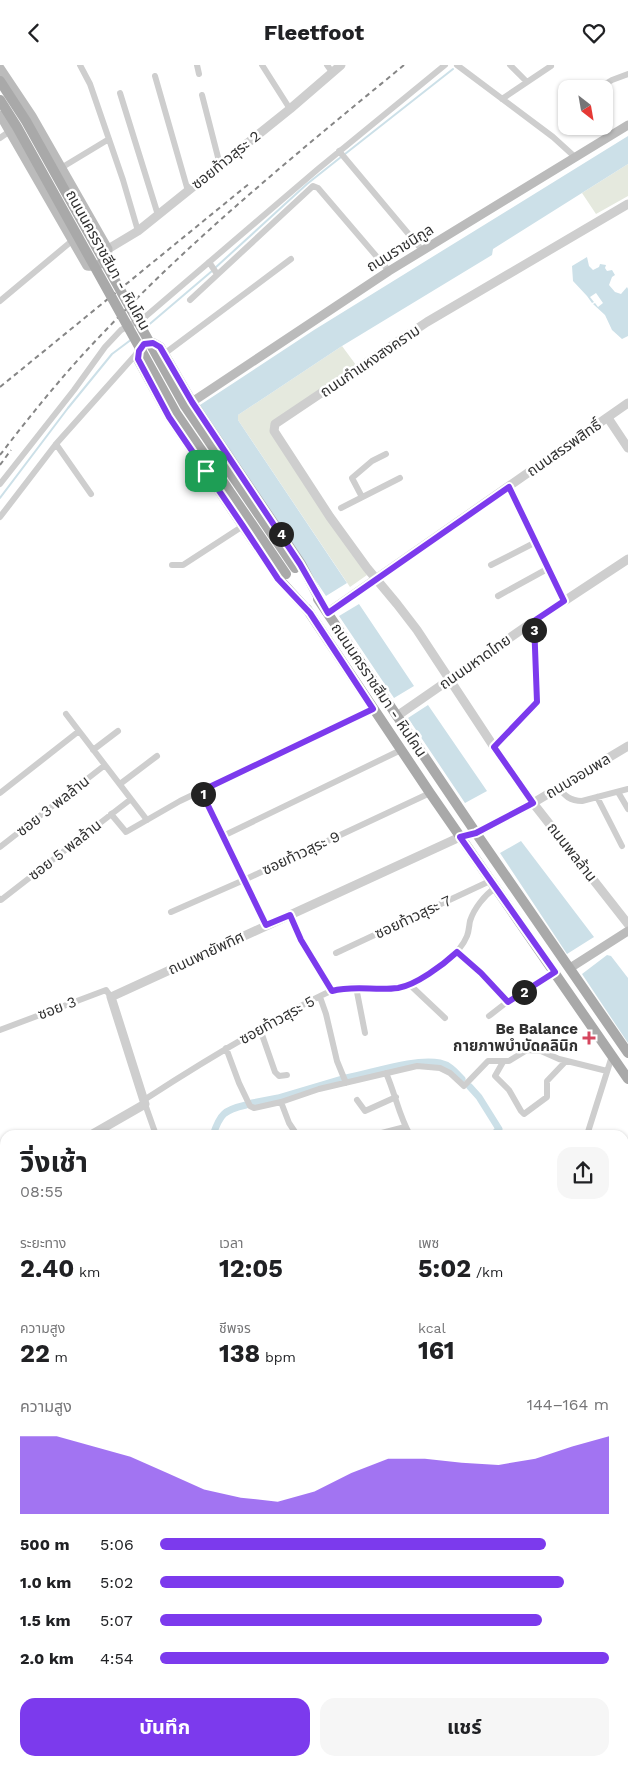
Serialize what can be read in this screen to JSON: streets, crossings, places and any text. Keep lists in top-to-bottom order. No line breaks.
{"streets":{"main road":["ถนนราชนิกูล","ถนนนครราชสีมา - หินโคน"],"street":["ซอยท้าวสุระ 2","ถนนกำแหงสงคราม","ถนนสรรพสิทธิ์","ถนนมหาดไทย","ถนนจอมพล","ซอย 3 พลล้าน","ซอย 5 พลล้าน","ถนนพลล้าน","ซอยท้าวสุระ 9","ซอยท้าวสุระ 7","ถนนพายัพทิศ","ซอย 3","ซอยท้าวสุระ 5"]},"crossings":[["ถนนนครราชสีมา - หินโคน","ซอยท้าวสุระ 9"],["ถนนนครราชสีมา - หินโคน","ซอยท้าวสุระ 7"],["ถนนนครราชสีมา - หินโคน","ถนนพายัพทิศ"],["ถนนนครราชสีมา - หินโคน","ซอยท้าวสุระ 5"],["ถนนกำแหงสงคราม","ถนนสรรพสิทธิ์"],["ถนนกำแหงสงคราม","ถนนมหาดไทย"],["ถนนกำแหงสงคราม","ถนนพลล้าน"],["ถนนมหาดไทย","ถนนพลล้าน"],["ถนนจอมพล","ถนนพลล้าน"],["ซอยท้าวสุระ 7","ซอยท้าวสุระ 5"],["ถนนพายัพทิศ","ซอย 3"]],"places":{"health":["Be Balance กายภาพบำบัดคลินิก"]},"north":"bottom right","page":{"header":"Fleetfoot","pins":["4","3","1","2"],"heading":["วิ่งเช้า","08:55"],"stats":[["ระยะทาง","2.40 km"],["เวลา","12:05"],["เพซ","5:02 /km"],["ความสูง","22 m"],["ชีพจร","138 bpm"],["kcal","161"]],"chart":["ความสูง","144–164 m"],"list":[{"name":"500 m","note":"5:06"},{"name":"1.0 km","note":"5:02"},{"name":"1.5 km","note":"5:07"},{"name":"2.0 km","note":"4:54"}],"buttons":["บันทึก","แชร์"]}}
